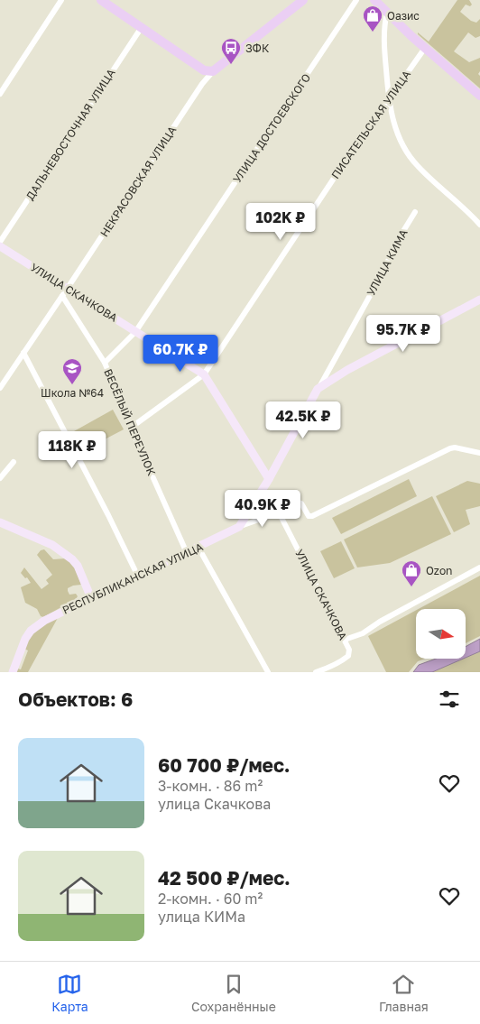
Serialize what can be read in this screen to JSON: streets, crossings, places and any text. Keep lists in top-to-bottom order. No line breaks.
{"streets":{"main road":["НЕКРАСОВСКАЯ УЛИЦА"],"street":["ПИСАТЕЛЬСКАЯ УЛИЦА","УЛИЦА ДОСТОЕВСКОГО","ДАЛЬНЕВОСТОЧНАЯ УЛИЦА","УЛИЦА КИМА","УЛИЦА СКАЧКОВА","ВЕСЁЛЫЙ ПЕРЕУЛОК","РЕСПУБЛИКАНСКАЯ УЛИЦА"]},"crossings":[["ПИСАТЕЛЬСКАЯ УЛИЦА","УЛИЦА СКАЧКОВА"],["ПИСАТЕЛЬСКАЯ УЛИЦА","ВЕСЁЛЫЙ ПЕРЕУЛОК"],["УЛИЦА ДОСТОЕВСКОГО","УЛИЦА СКАЧКОВА"],["УЛИЦА ДОСТОЕВСКОГО","ВЕСЁЛЫЙ ПЕРЕУЛОК"],["НЕКРАСОВСКАЯ УЛИЦА","УЛИЦА СКАЧКОВА"],["НЕКРАСОВСКАЯ УЛИЦА","ВЕСЁЛЫЙ ПЕРЕУЛОК"],["УЛИЦА КИМА","УЛИЦА СКАЧКОВА"],["УЛИЦА КИМА","РЕСПУБЛИКАНСКАЯ УЛИЦА"],["УЛИЦА СКАЧКОВА","РЕСПУБЛИКАНСКАЯ УЛИЦА"],["ВЕСЁЛЫЙ ПЕРЕУЛОК","РЕСПУБЛИКАНСКАЯ УЛИЦА"]],"places":{"shop":["Оазис","Ozon"],"bus stop":["ЗФК"],"school or university":["Школа №64"]},"north":"right","page":{"price":["102K ₽","95.7K ₽","60.7K ₽","42.5K ₽","118K ₽","40.9K ₽"],"heading":"Объектов: 6","list":[{"name":"60 700 ₽/мес.","note":"3-комн. · 86 m² · улица Скачкова"},{"name":"42 500 ₽/мес.","note":"2-комн. · 60 m² · улица КИМа"}],"tabs":["Карта","Сохранённые","Главная"]}}
